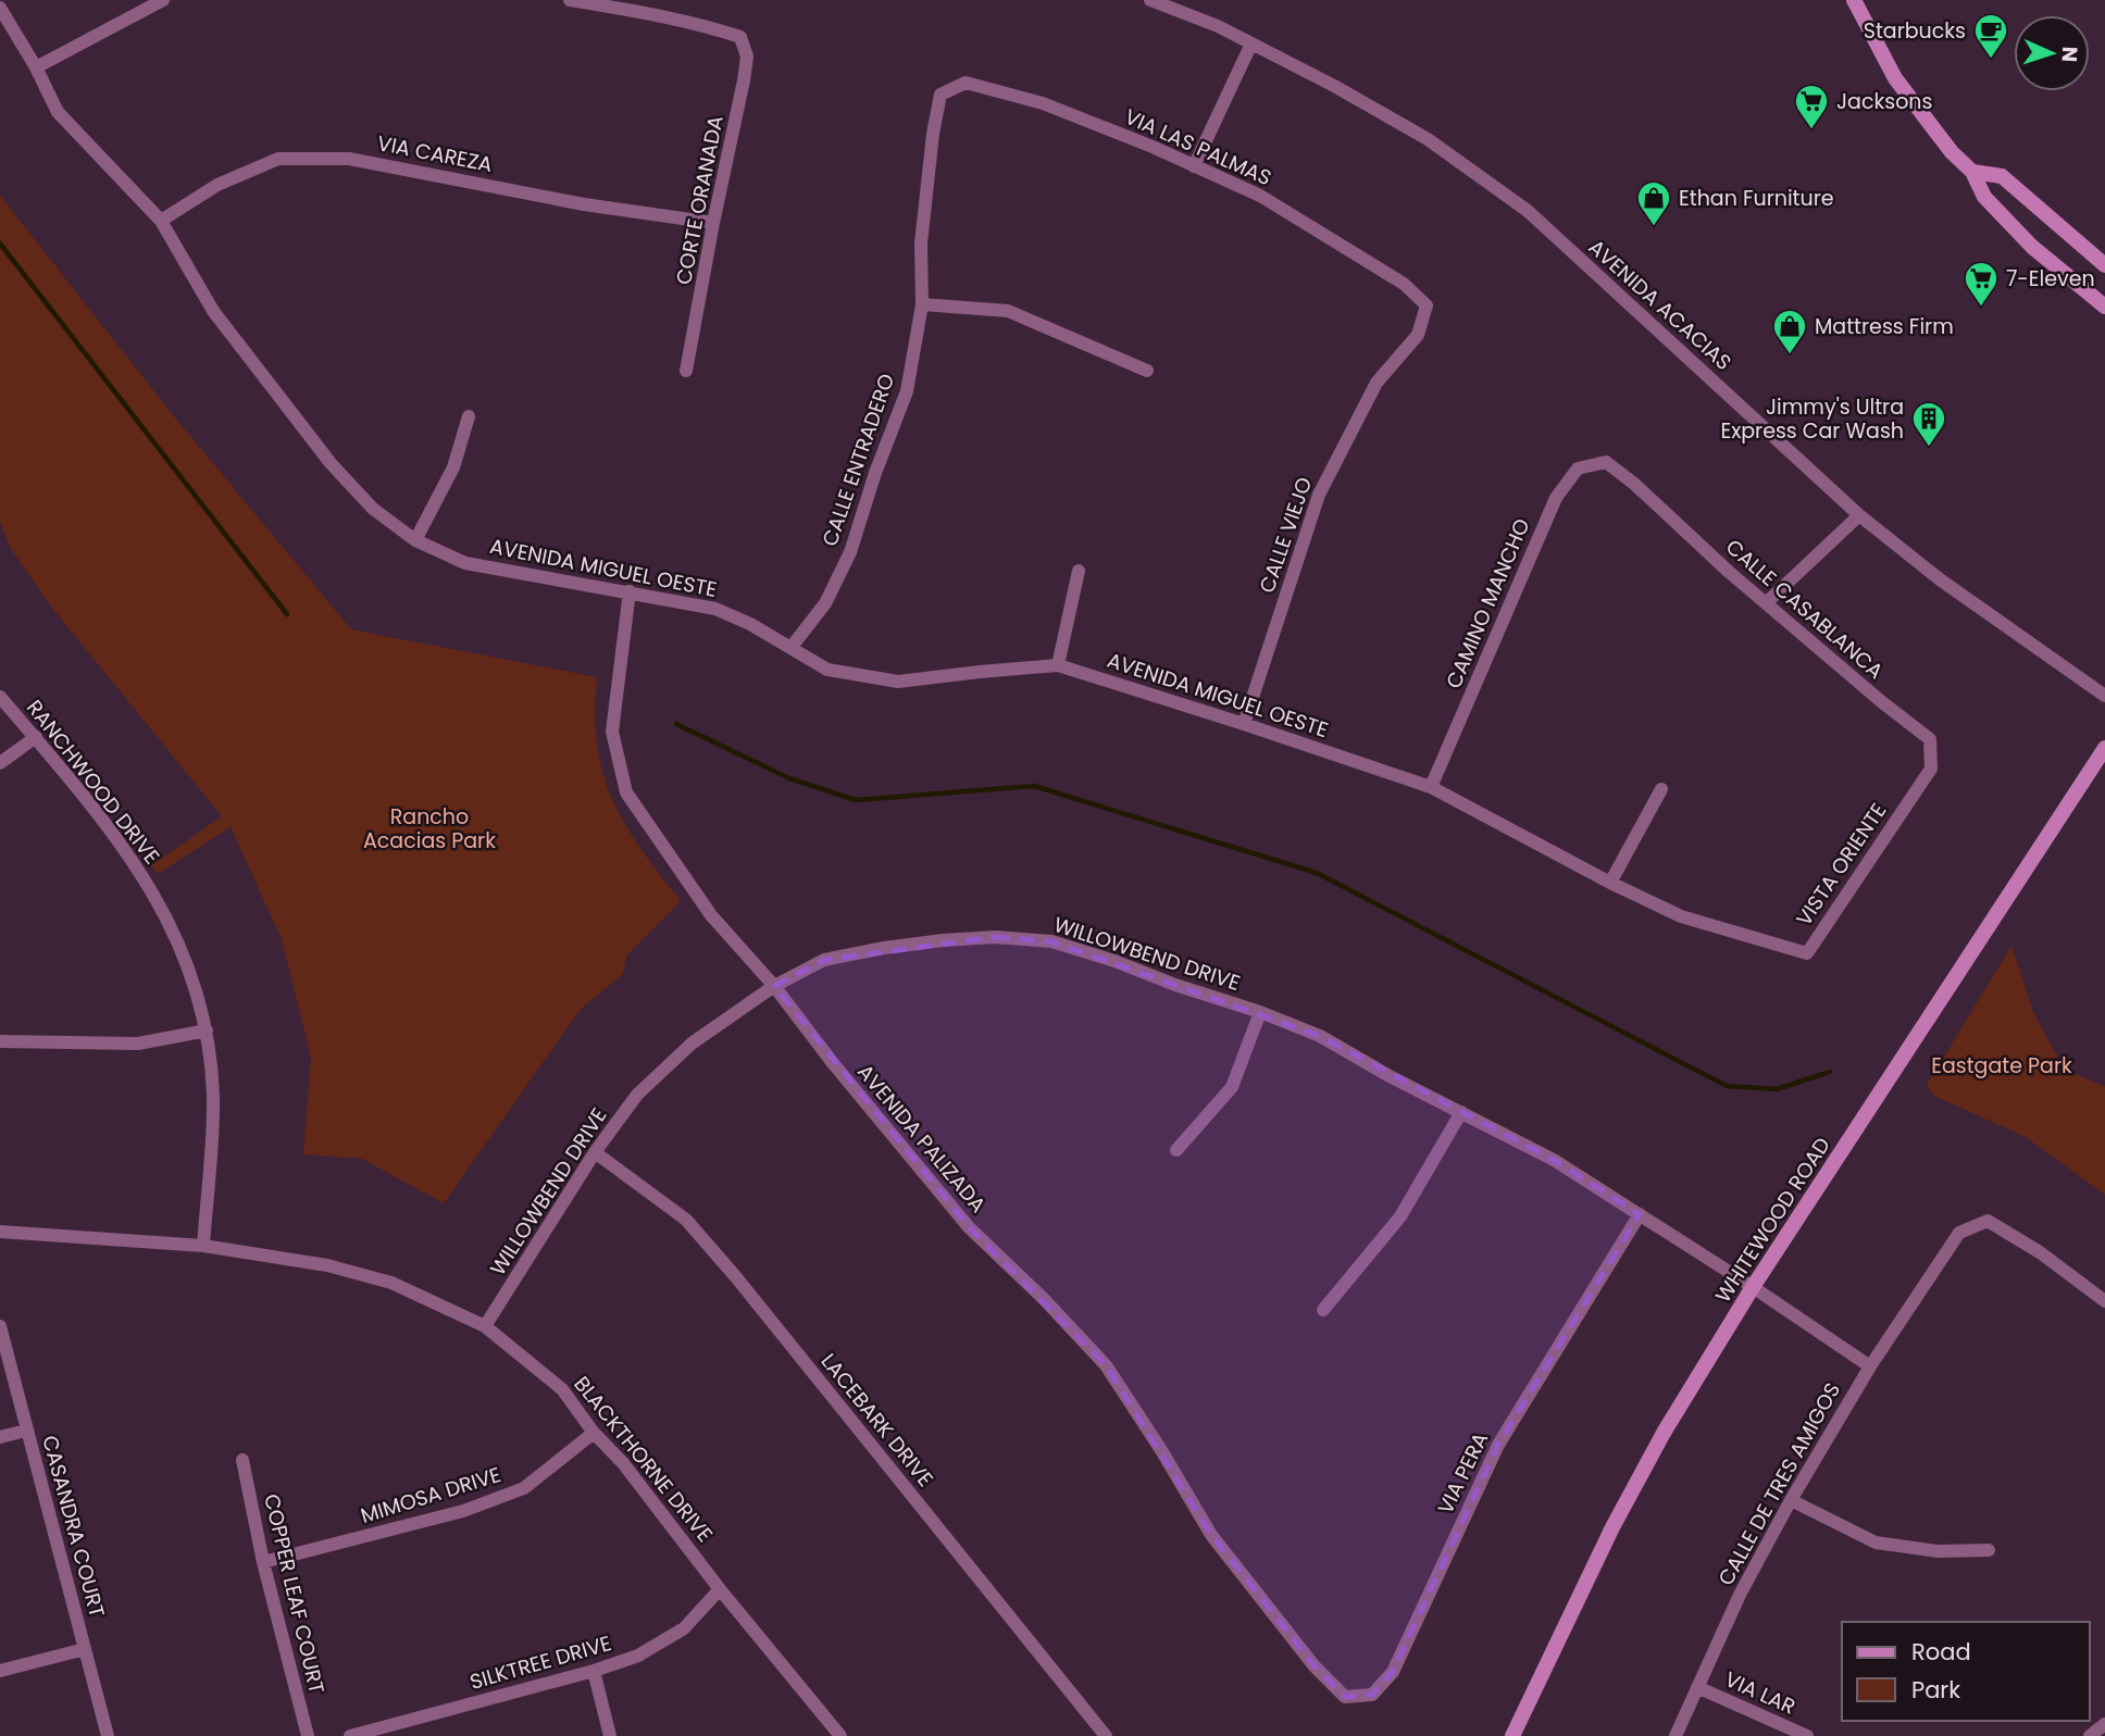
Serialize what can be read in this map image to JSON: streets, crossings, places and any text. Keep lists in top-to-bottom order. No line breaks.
{"streets":{"main road":["WHITEWOOD ROAD"],"street":["VIA LAS PALMAS","VIA CAREZA","CORTE ORANADA","AVENIDA ACACIAS","CALLE ENTRADERO","CALLE VIEJO","AVENIDA MIGUEL OESTE","CAMINO MANCHO","CALLE CASABLANCA","RANCHWOOD DRIVE","VISTA ORIENTE","WILLOWBEND DRIVE","AVENIDA PALIZADA","LACEBARK DRIVE","BLACKTHORNE DRIVE","VIA PERA","CALLE DE TRES AMIGOS","MIMOSA DRIVE","CASANDRA COURT","COPPER LEAF COURT","SILKTREE DRIVE","VIA LAR"]},"crossings":[["VIA LAS PALMAS","CALLE ENTRADERO"],["VIA LAS PALMAS","CALLE VIEJO"],["VIA CAREZA","CORTE ORANADA"],["VIA CAREZA","AVENIDA MIGUEL OESTE"],["CALLE ENTRADERO","AVENIDA MIGUEL OESTE"],["CALLE VIEJO","AVENIDA MIGUEL OESTE"],["AVENIDA MIGUEL OESTE","CAMINO MANCHO"],["AVENIDA MIGUEL OESTE","VISTA ORIENTE"],["AVENIDA MIGUEL OESTE","AVENIDA PALIZADA"],["CAMINO MANCHO","CALLE CASABLANCA"],["CALLE CASABLANCA","VISTA ORIENTE"],["RANCHWOOD DRIVE","BLACKTHORNE DRIVE"],["WILLOWBEND DRIVE","AVENIDA PALIZADA"],["WILLOWBEND DRIVE","WHITEWOOD ROAD"],["WILLOWBEND DRIVE","LACEBARK DRIVE"],["WILLOWBEND DRIVE","BLACKTHORNE DRIVE"],["WILLOWBEND DRIVE","VIA PERA"],["WILLOWBEND DRIVE","CALLE DE TRES AMIGOS"],["AVENIDA PALIZADA","VIA PERA"],["BLACKTHORNE DRIVE","MIMOSA DRIVE"],["BLACKTHORNE DRIVE","SILKTREE DRIVE"],["CALLE DE TRES AMIGOS","VIA LAR"],["MIMOSA DRIVE","COPPER LEAF COURT"]],"parks":["Rancho Acacias Park","Eastgate Park"],"places":{"cafe":["Starbucks"],"supermarket":["Jacksons","7-Eleven"],"shop":["Ethan Furniture","Mattress Firm"],"building":["Jimmy's Ultra Express Car Wash"]},"legend":["Road","Park"],"north":"right"}
